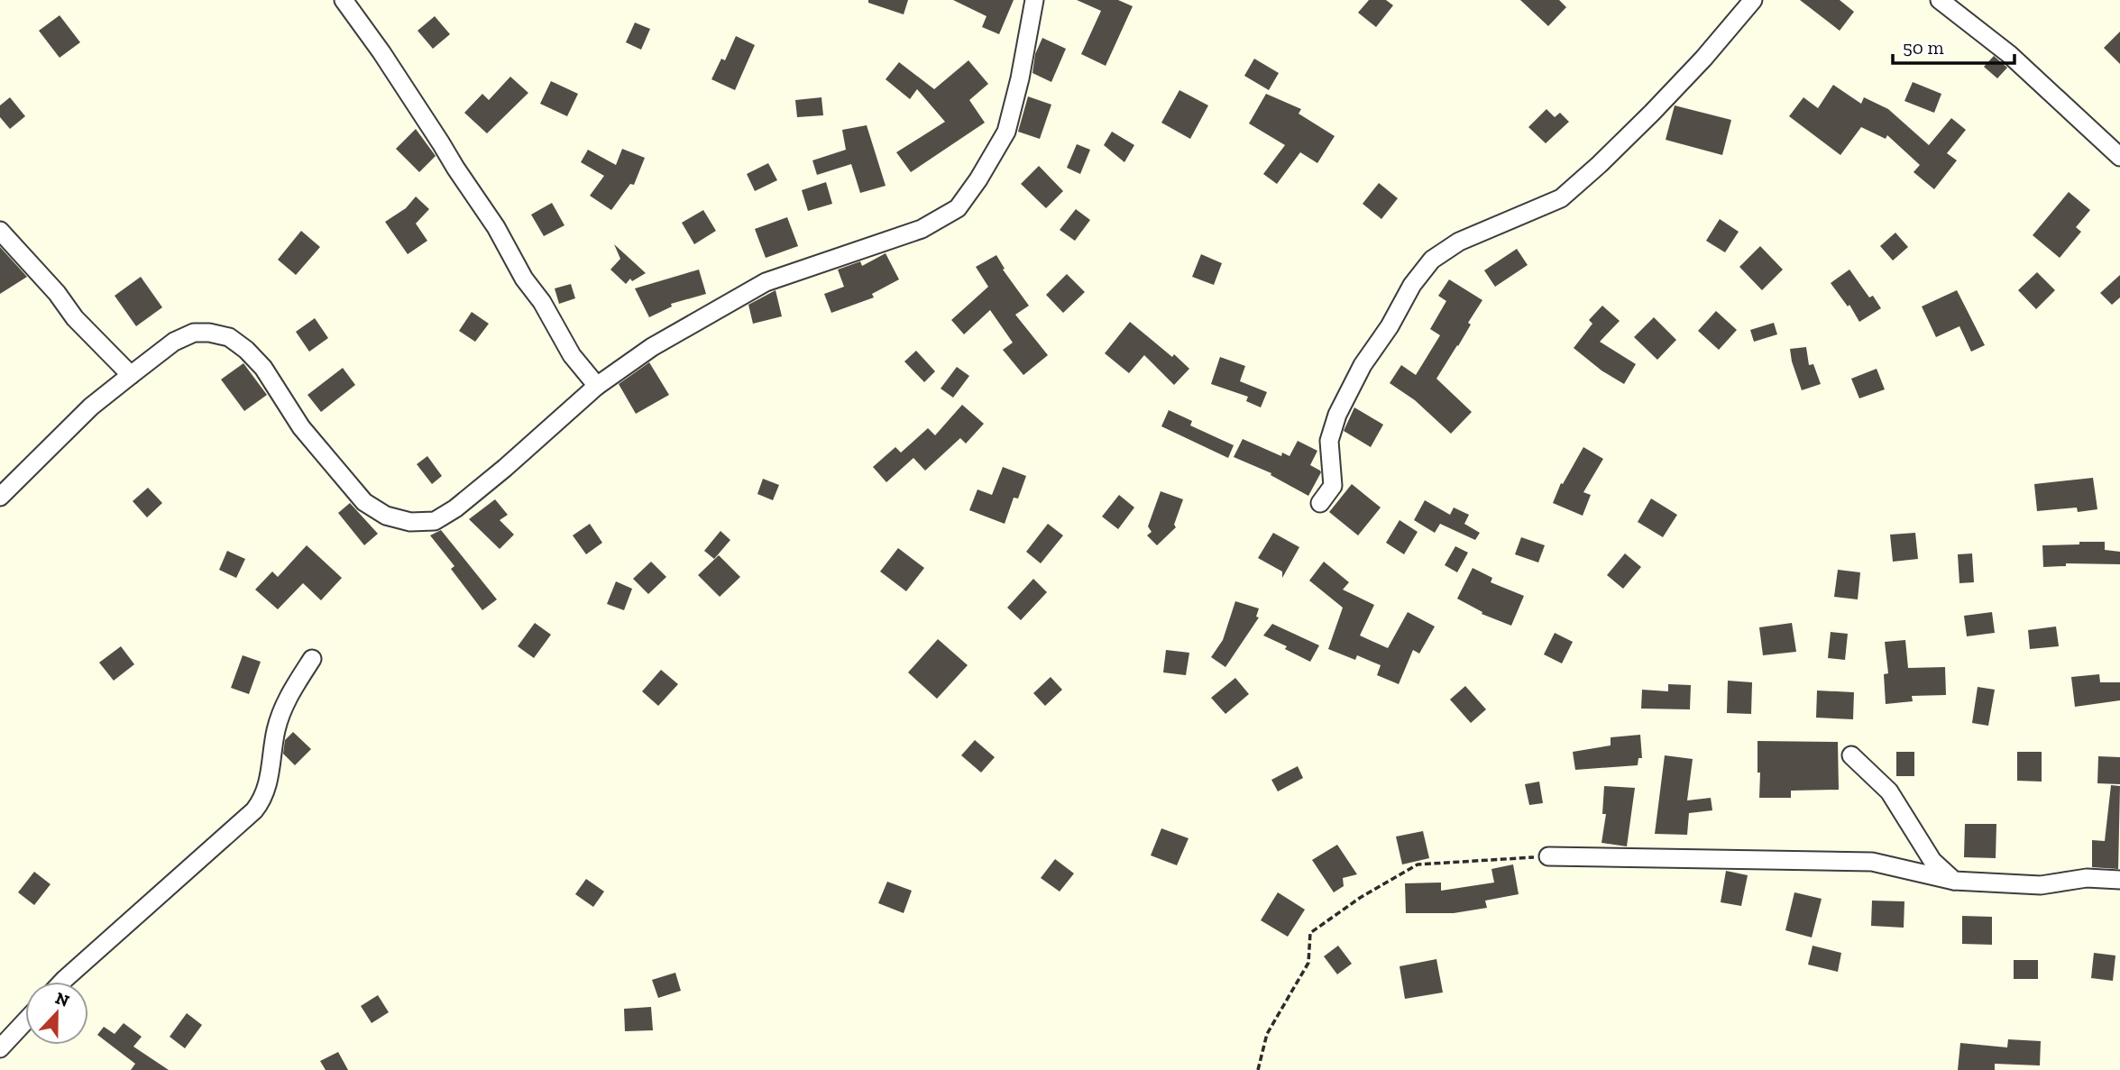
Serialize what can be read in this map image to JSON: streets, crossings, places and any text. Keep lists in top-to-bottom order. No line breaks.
{"scale_bar":"50 m","north":"top"}
